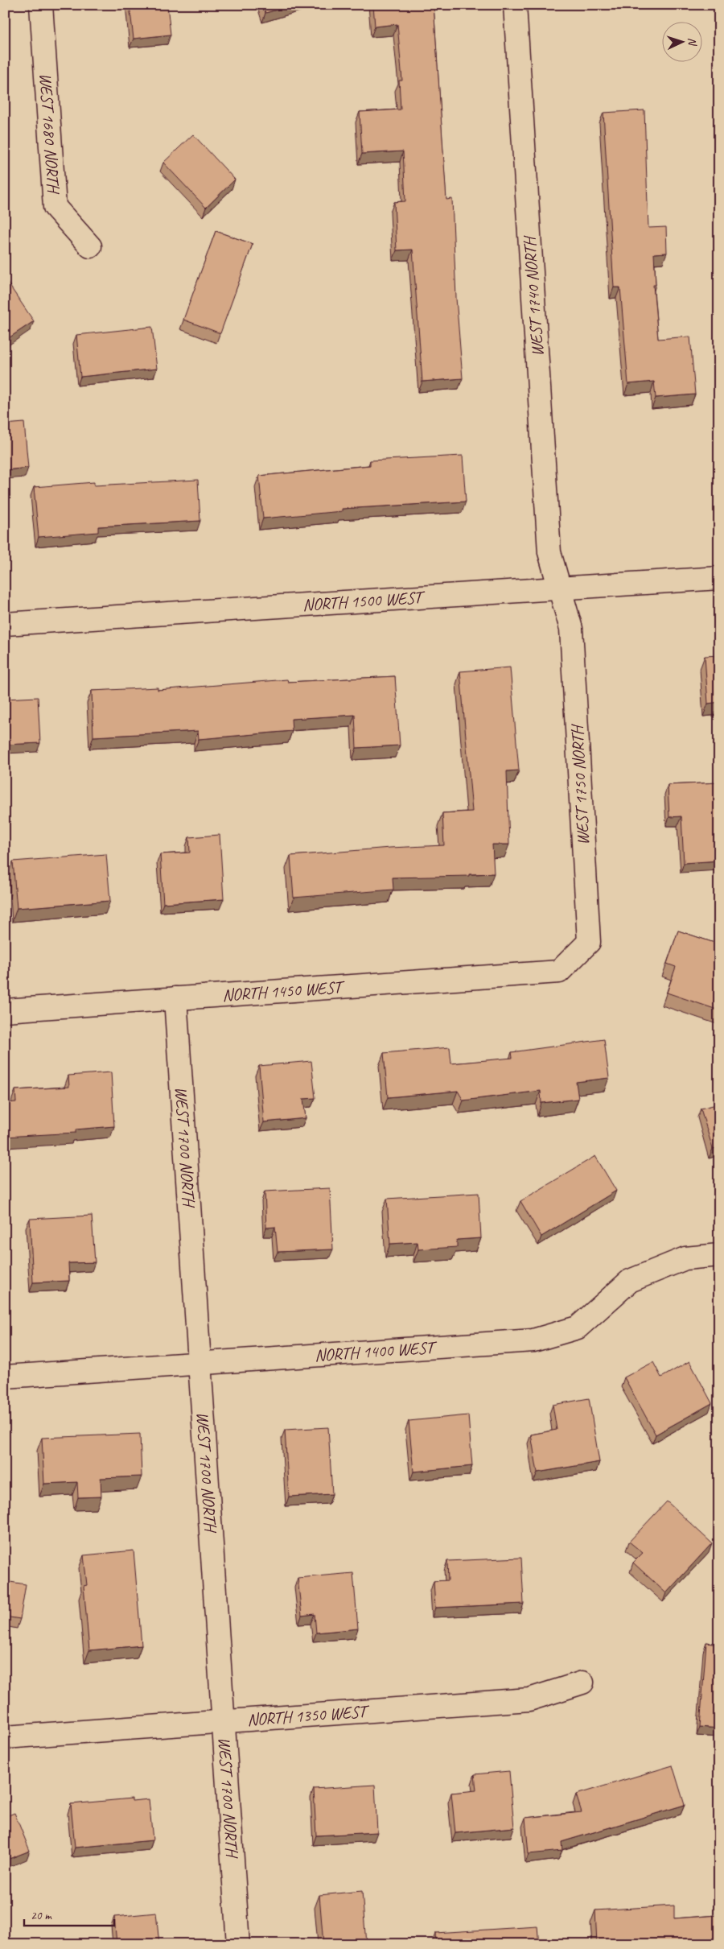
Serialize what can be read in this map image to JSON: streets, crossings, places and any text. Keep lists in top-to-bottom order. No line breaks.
{"streets":{"street":["WEST 1680 NORTH","WEST 1740 NORTH","NORTH 1500 WEST","WEST 1750 NORTH","NORTH 1450 WEST","WEST 1700 NORTH","NORTH 1400 WEST","NORTH 1350 WEST"]},"crossings":[["WEST 1740 NORTH","NORTH 1500 WEST"],["WEST 1740 NORTH","WEST 1750 NORTH"],["NORTH 1500 WEST","WEST 1750 NORTH"],["WEST 1750 NORTH","NORTH 1450 WEST"],["NORTH 1450 WEST","WEST 1700 NORTH"],["WEST 1700 NORTH","NORTH 1400 WEST"],["WEST 1700 NORTH","NORTH 1350 WEST"]],"scale_bar":"20 m","north":"right"}
